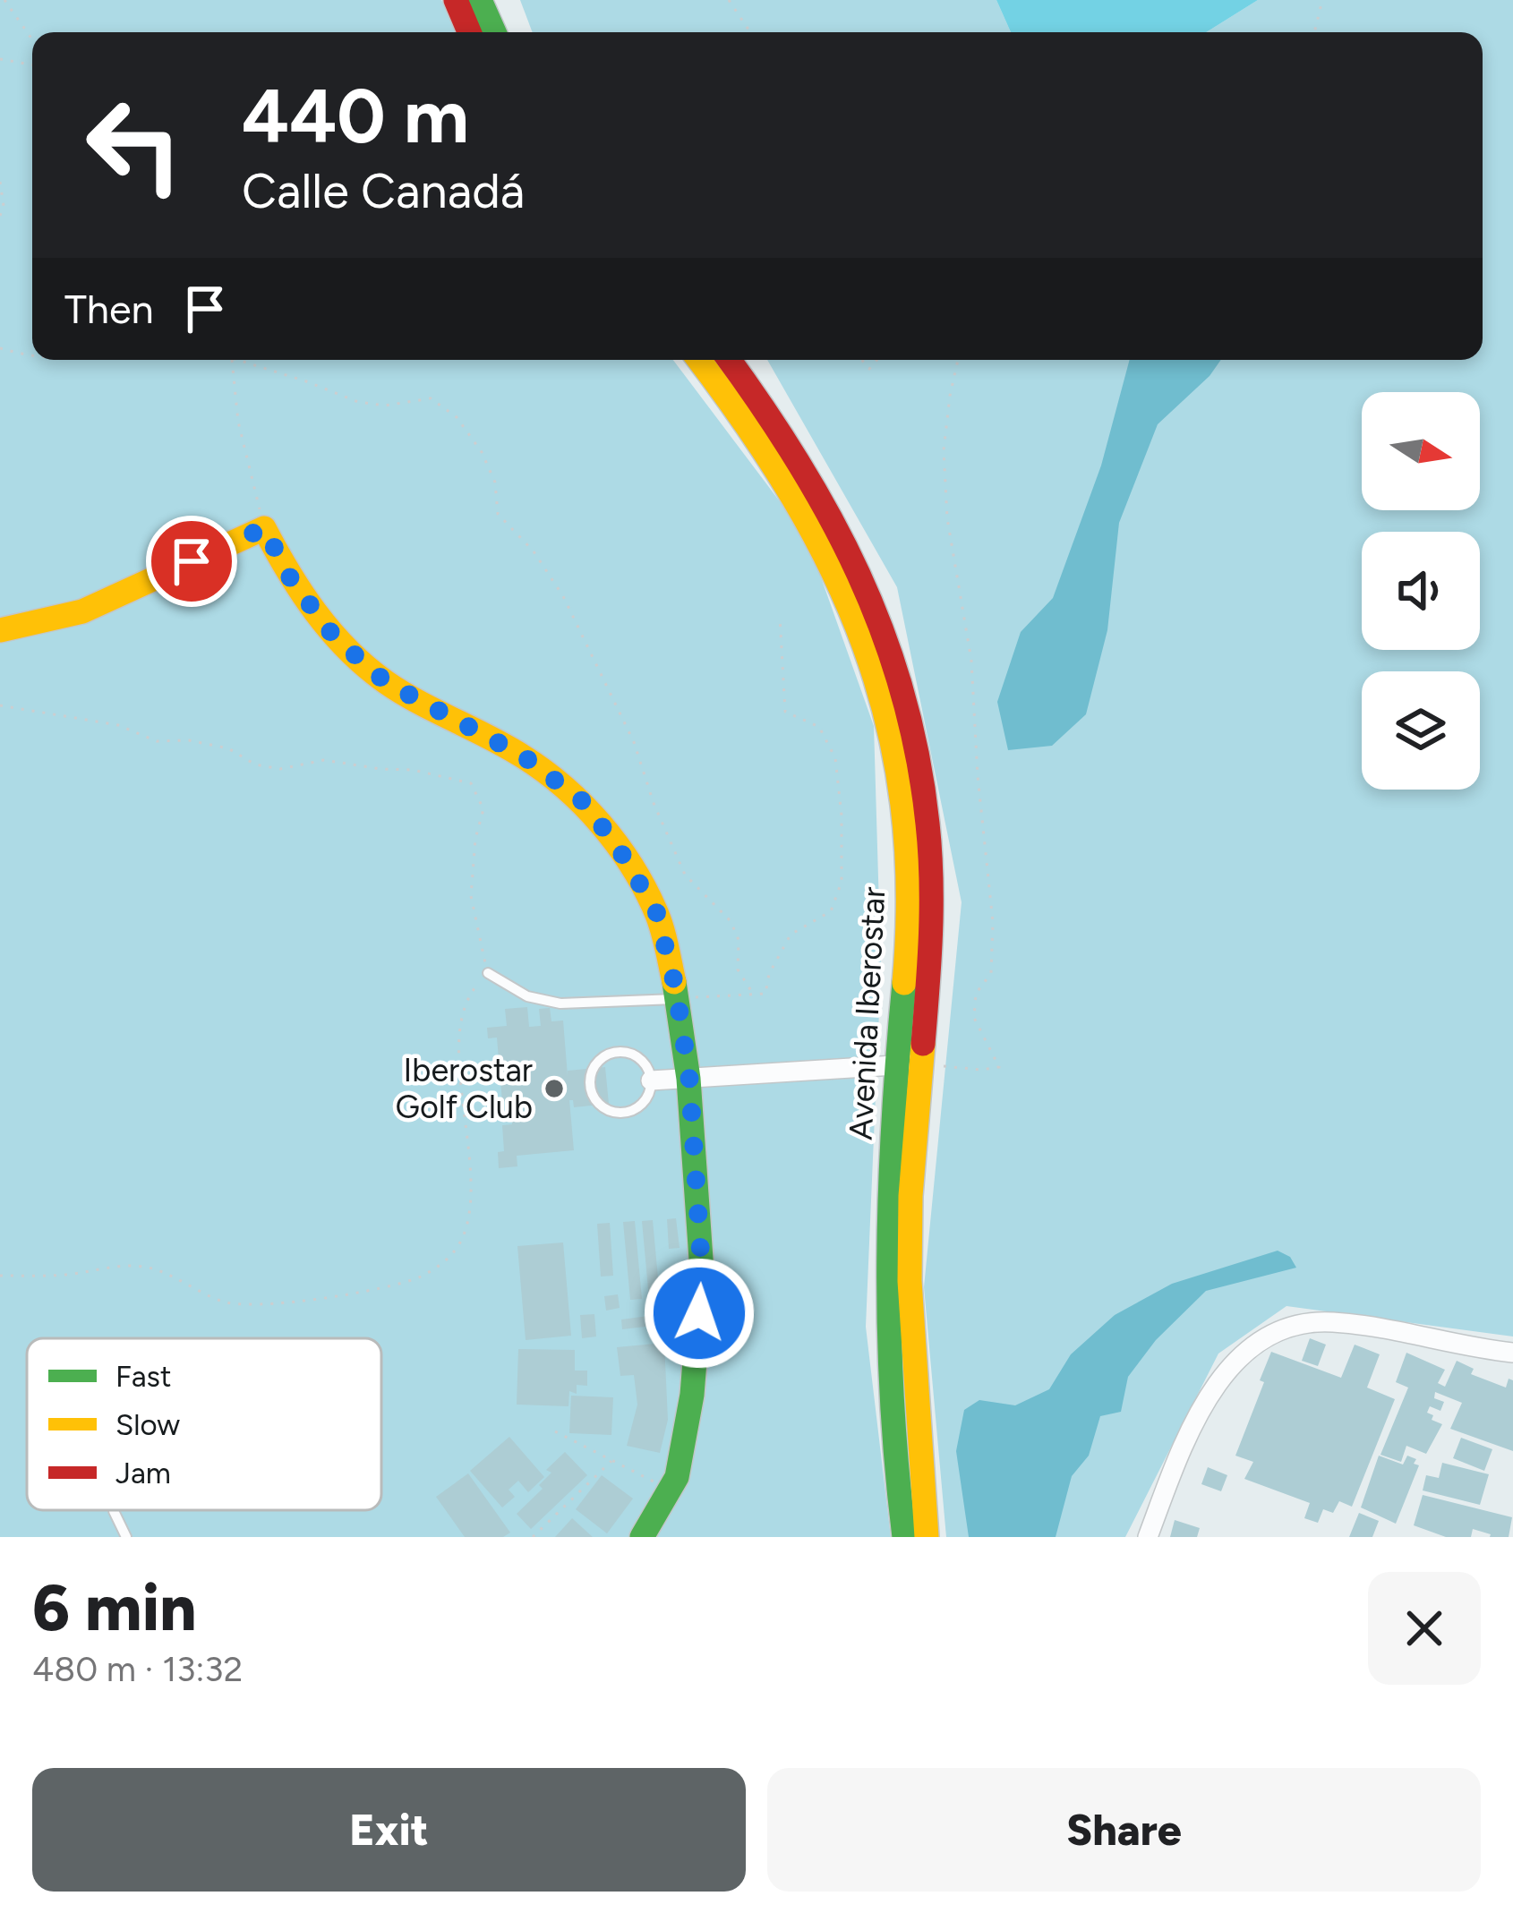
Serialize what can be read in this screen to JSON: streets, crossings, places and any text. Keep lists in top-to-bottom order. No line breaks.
{"streets":{"street":["Avenida Iberostar"]},"places":["Iberostar Golf Club"],"legend":["Fast","Slow","Jam"],"north":"right","page":{"turn":["440 m","Calle Canadá"],"then":"Then","heading":["6 min","480 m · 13:32"],"buttons":["Exit","Share"]}}
